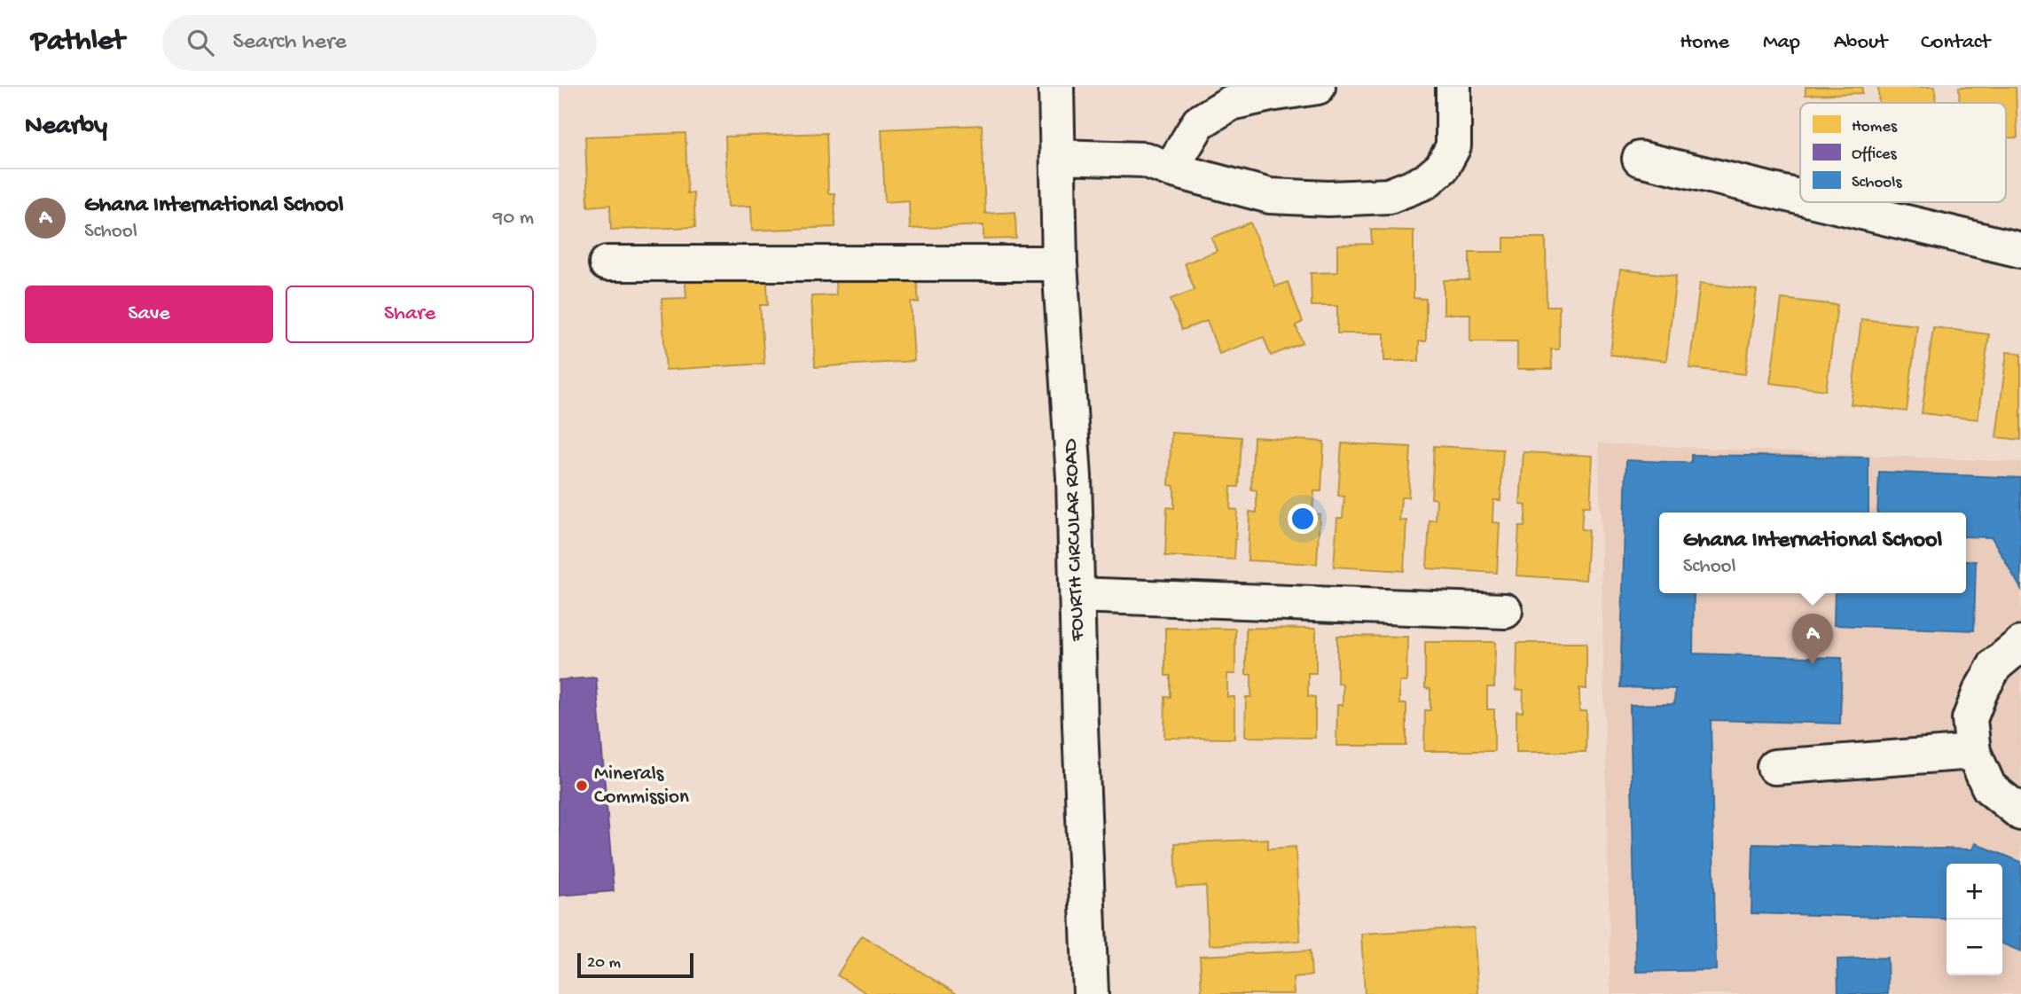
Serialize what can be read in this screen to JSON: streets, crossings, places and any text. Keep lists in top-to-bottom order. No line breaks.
{"streets":{"street":["FOURTH CIRCULAR ROAD"]},"places":["Minerals Commission"],"legend":["Homes","Offices","Schools"],"scale_bar":"20 m","page":{"header":"Pathlet","search":"Search here","nav":["Home","Map","About","Contact"],"heading":"Nearby","list":[{"mark":"A","name":"Ghana International School","note":"School","value":"90 m"}],"buttons":["Save","Share"],"popup":["Ghana International School","School"],"pins":"A","map_buttons":["+","−"],"scale":"20 m"}}
